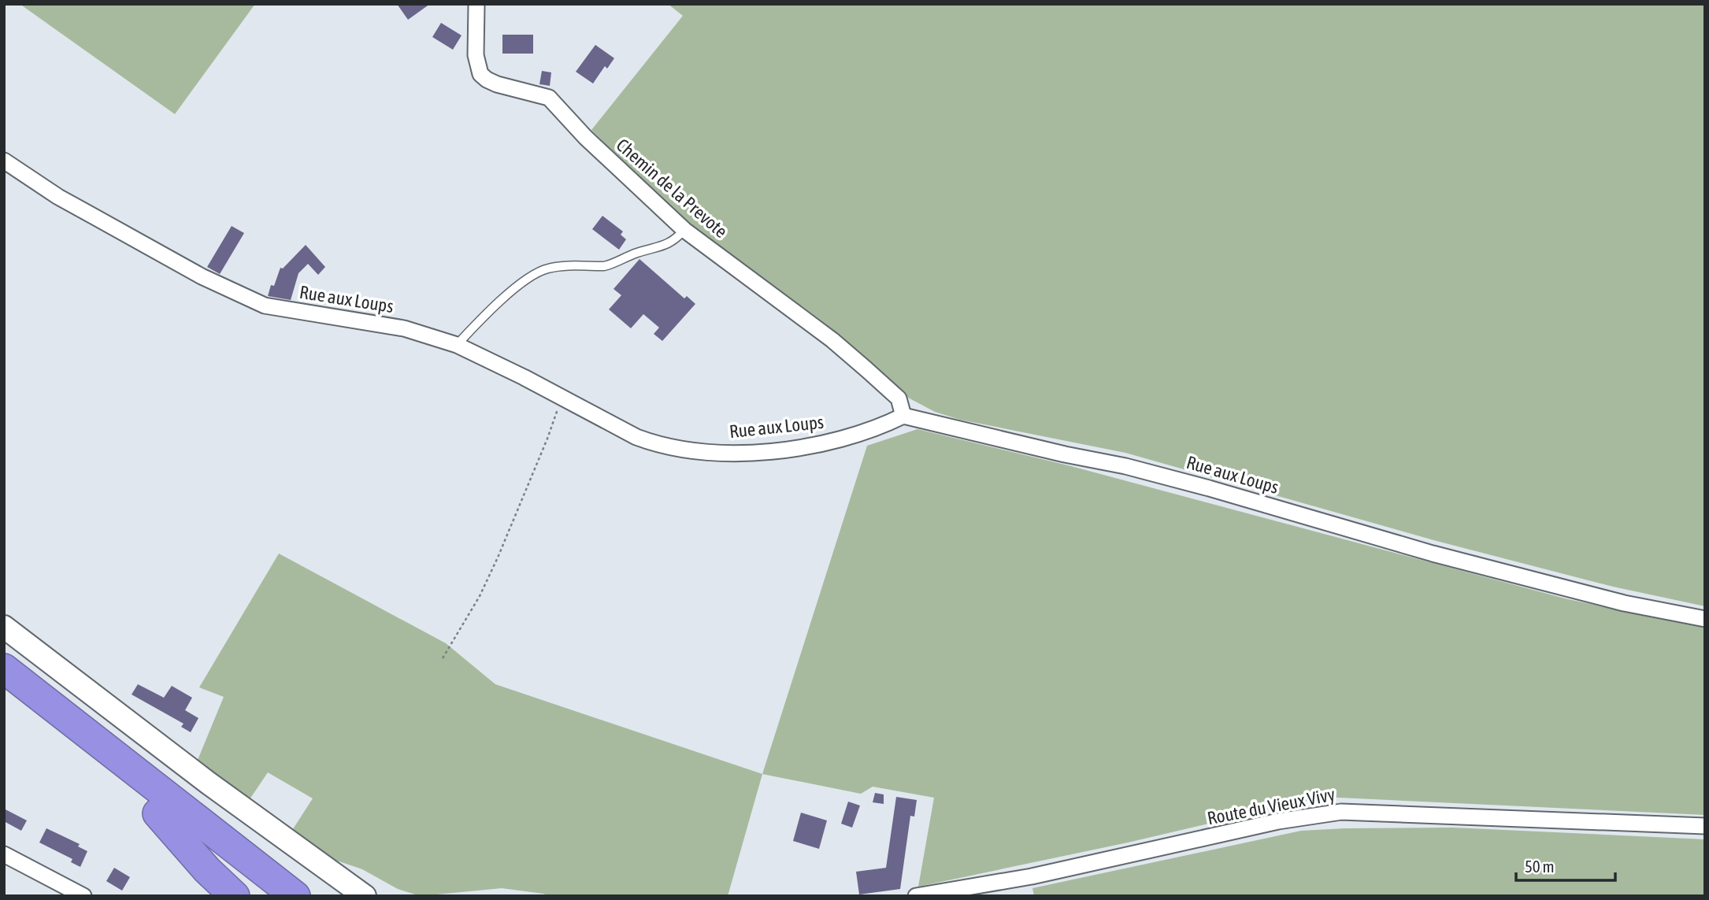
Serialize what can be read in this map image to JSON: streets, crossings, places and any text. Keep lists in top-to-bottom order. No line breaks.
{"streets":{"street":["Chemin de la Prevote","Rue aux Loups","Route du Vieux Vivy"]},"crossings":[["Chemin de la Prevote","Rue aux Loups"]],"scale_bar":"50 m"}
